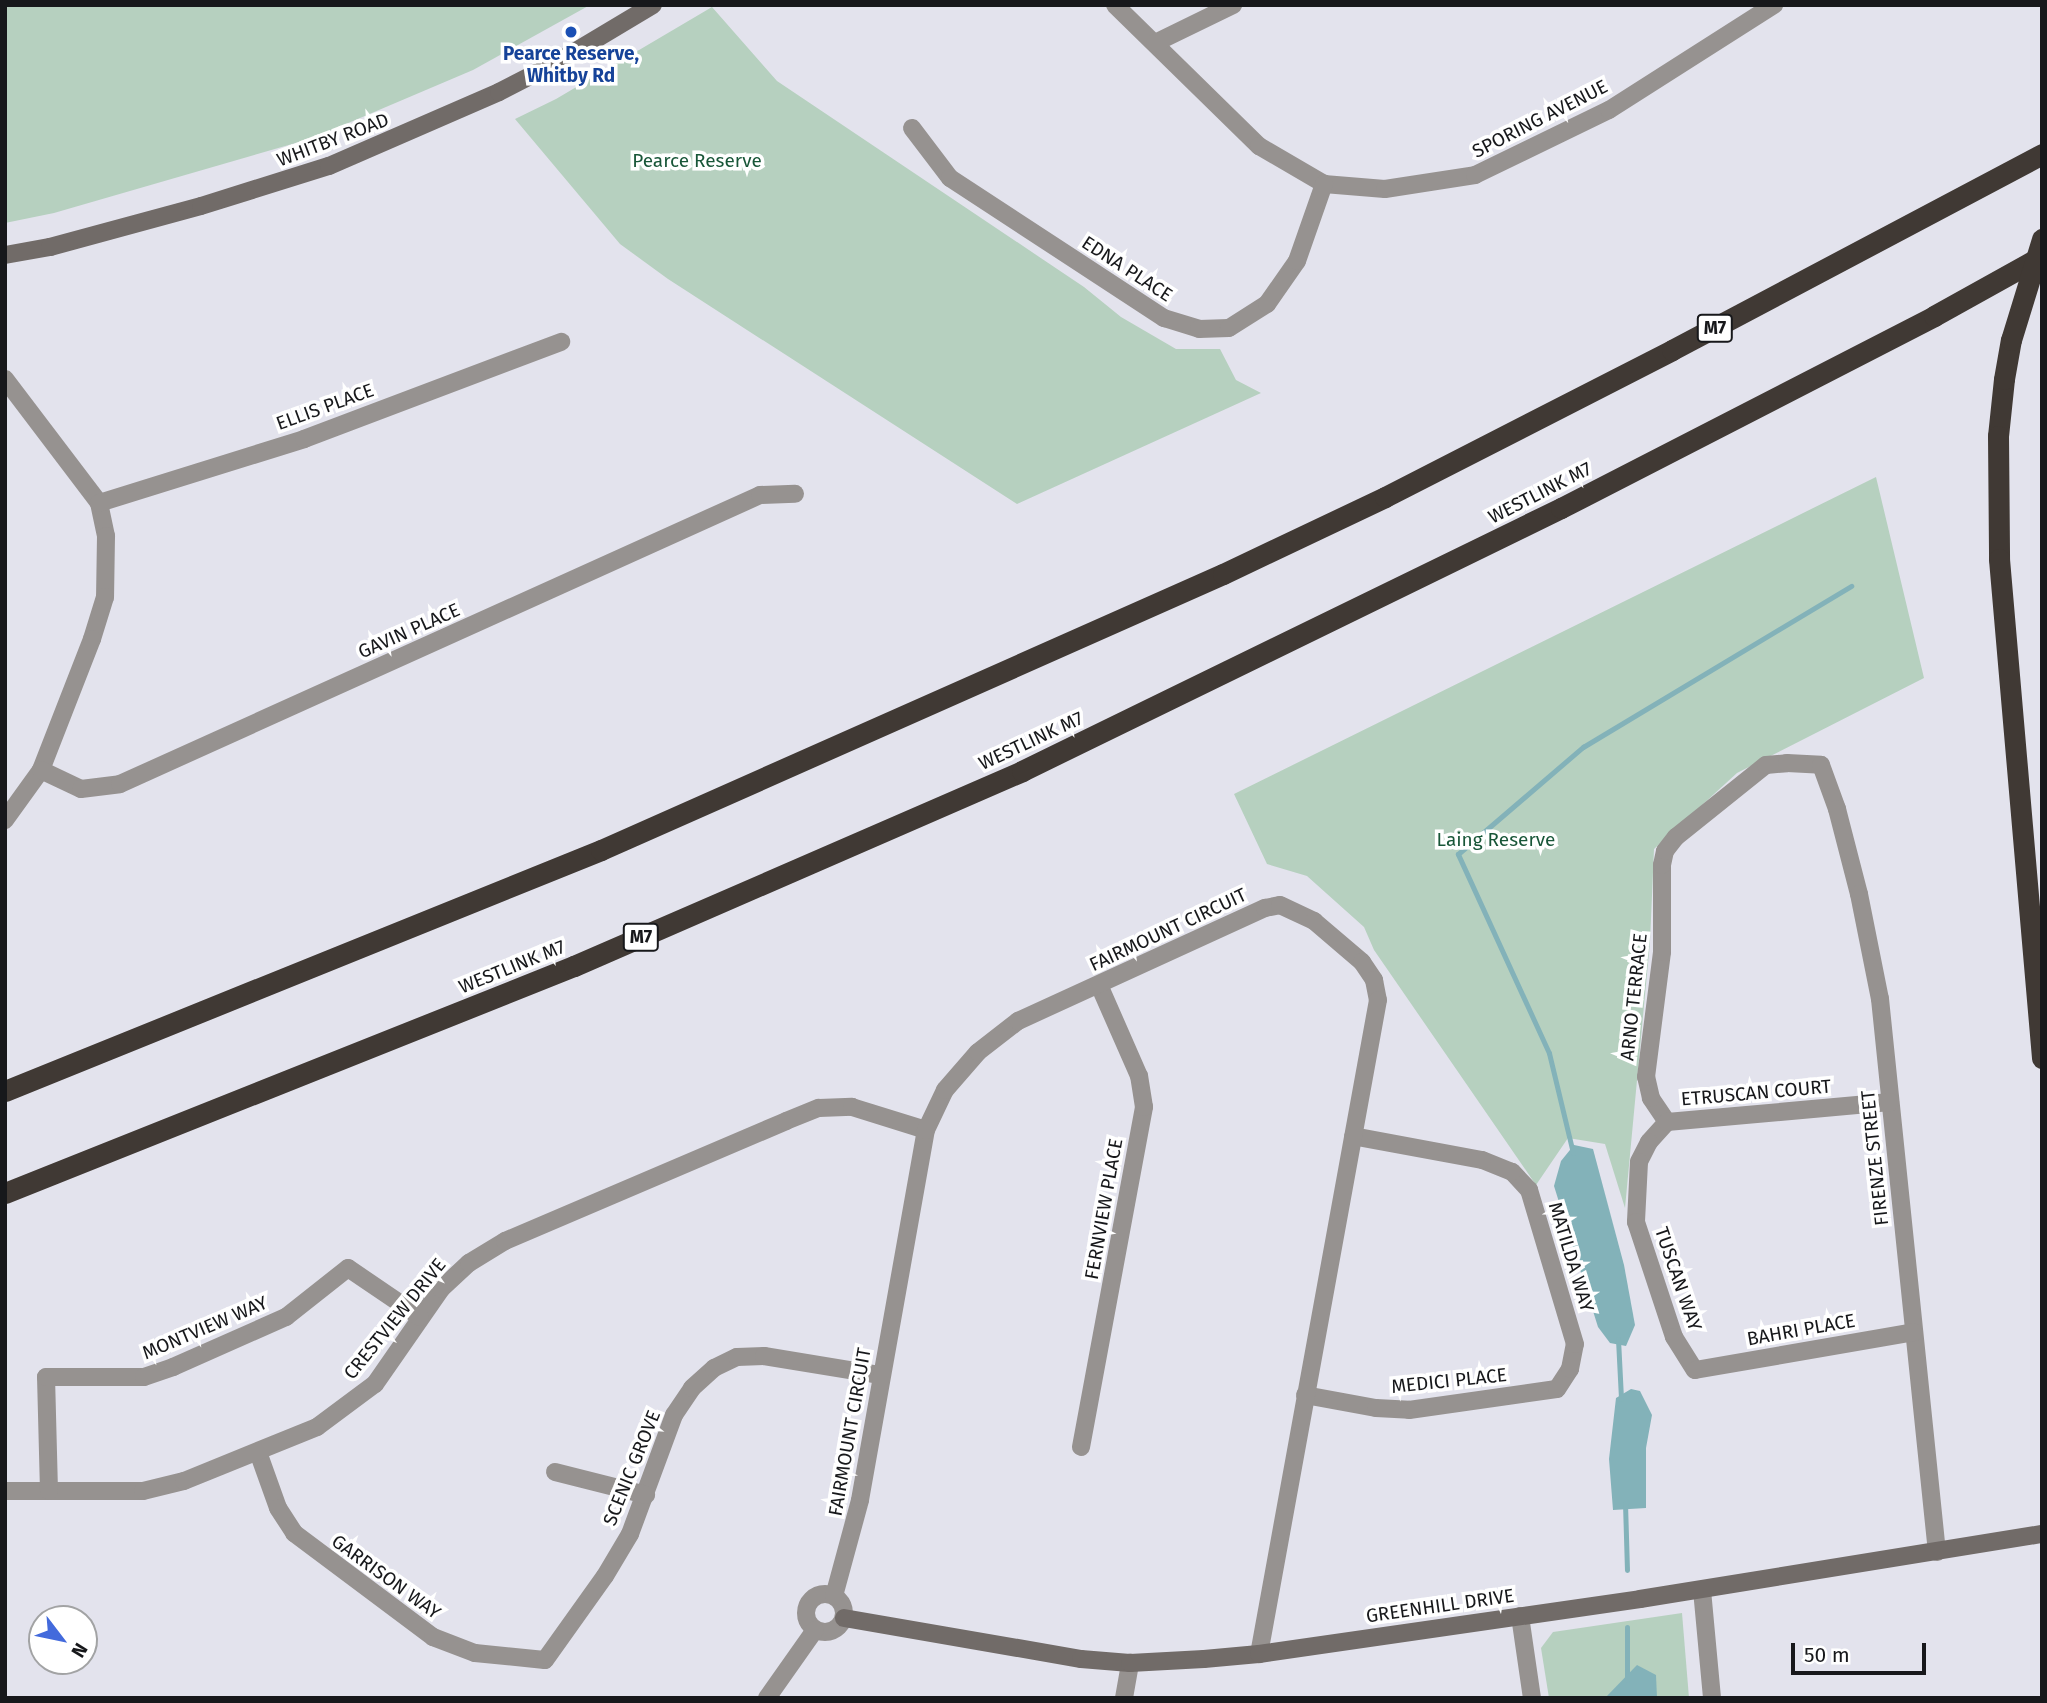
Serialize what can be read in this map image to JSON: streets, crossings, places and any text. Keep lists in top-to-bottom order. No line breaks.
{"streets":{"highway":["M7","WESTLINK M7"],"street":["SPORING AVENUE","WHITBY ROAD","EDNA PLACE","ELLIS PLACE","GAVIN PLACE","FAIRMOUNT CIRCUIT","ARNO TERRACE","ETRUSCAN COURT","FIRENZE STREET","FERNVIEW PLACE","MATILDA WAY","TUSCAN WAY","CRESTVIEW DRIVE","MONTVIEW WAY","BAHRI PLACE","MEDICI PLACE","SCENIC GROVE","GARRISON WAY","GREENHILL DRIVE"]},"crossings":[["SPORING AVENUE","EDNA PLACE"],["FAIRMOUNT CIRCUIT","FERNVIEW PLACE"],["FAIRMOUNT CIRCUIT","MATILDA WAY"],["FAIRMOUNT CIRCUIT","CRESTVIEW DRIVE"],["FAIRMOUNT CIRCUIT","MEDICI PLACE"],["FAIRMOUNT CIRCUIT","SCENIC GROVE"],["FAIRMOUNT CIRCUIT","GREENHILL DRIVE"],["ARNO TERRACE","ETRUSCAN COURT"],["ARNO TERRACE","FIRENZE STREET"],["ARNO TERRACE","TUSCAN WAY"],["ETRUSCAN COURT","FIRENZE STREET"],["ETRUSCAN COURT","TUSCAN WAY"],["FIRENZE STREET","BAHRI PLACE"],["FIRENZE STREET","GREENHILL DRIVE"],["MATILDA WAY","MEDICI PLACE"],["TUSCAN WAY","BAHRI PLACE"],["CRESTVIEW DRIVE","MONTVIEW WAY"],["CRESTVIEW DRIVE","GARRISON WAY"],["SCENIC GROVE","GARRISON WAY"]],"parks":["Pearce Reserve","Laing Reserve"],"places":["Pearce Reserve, Whitby Rd"],"scale_bar":"50 m","north":"bottom right"}
